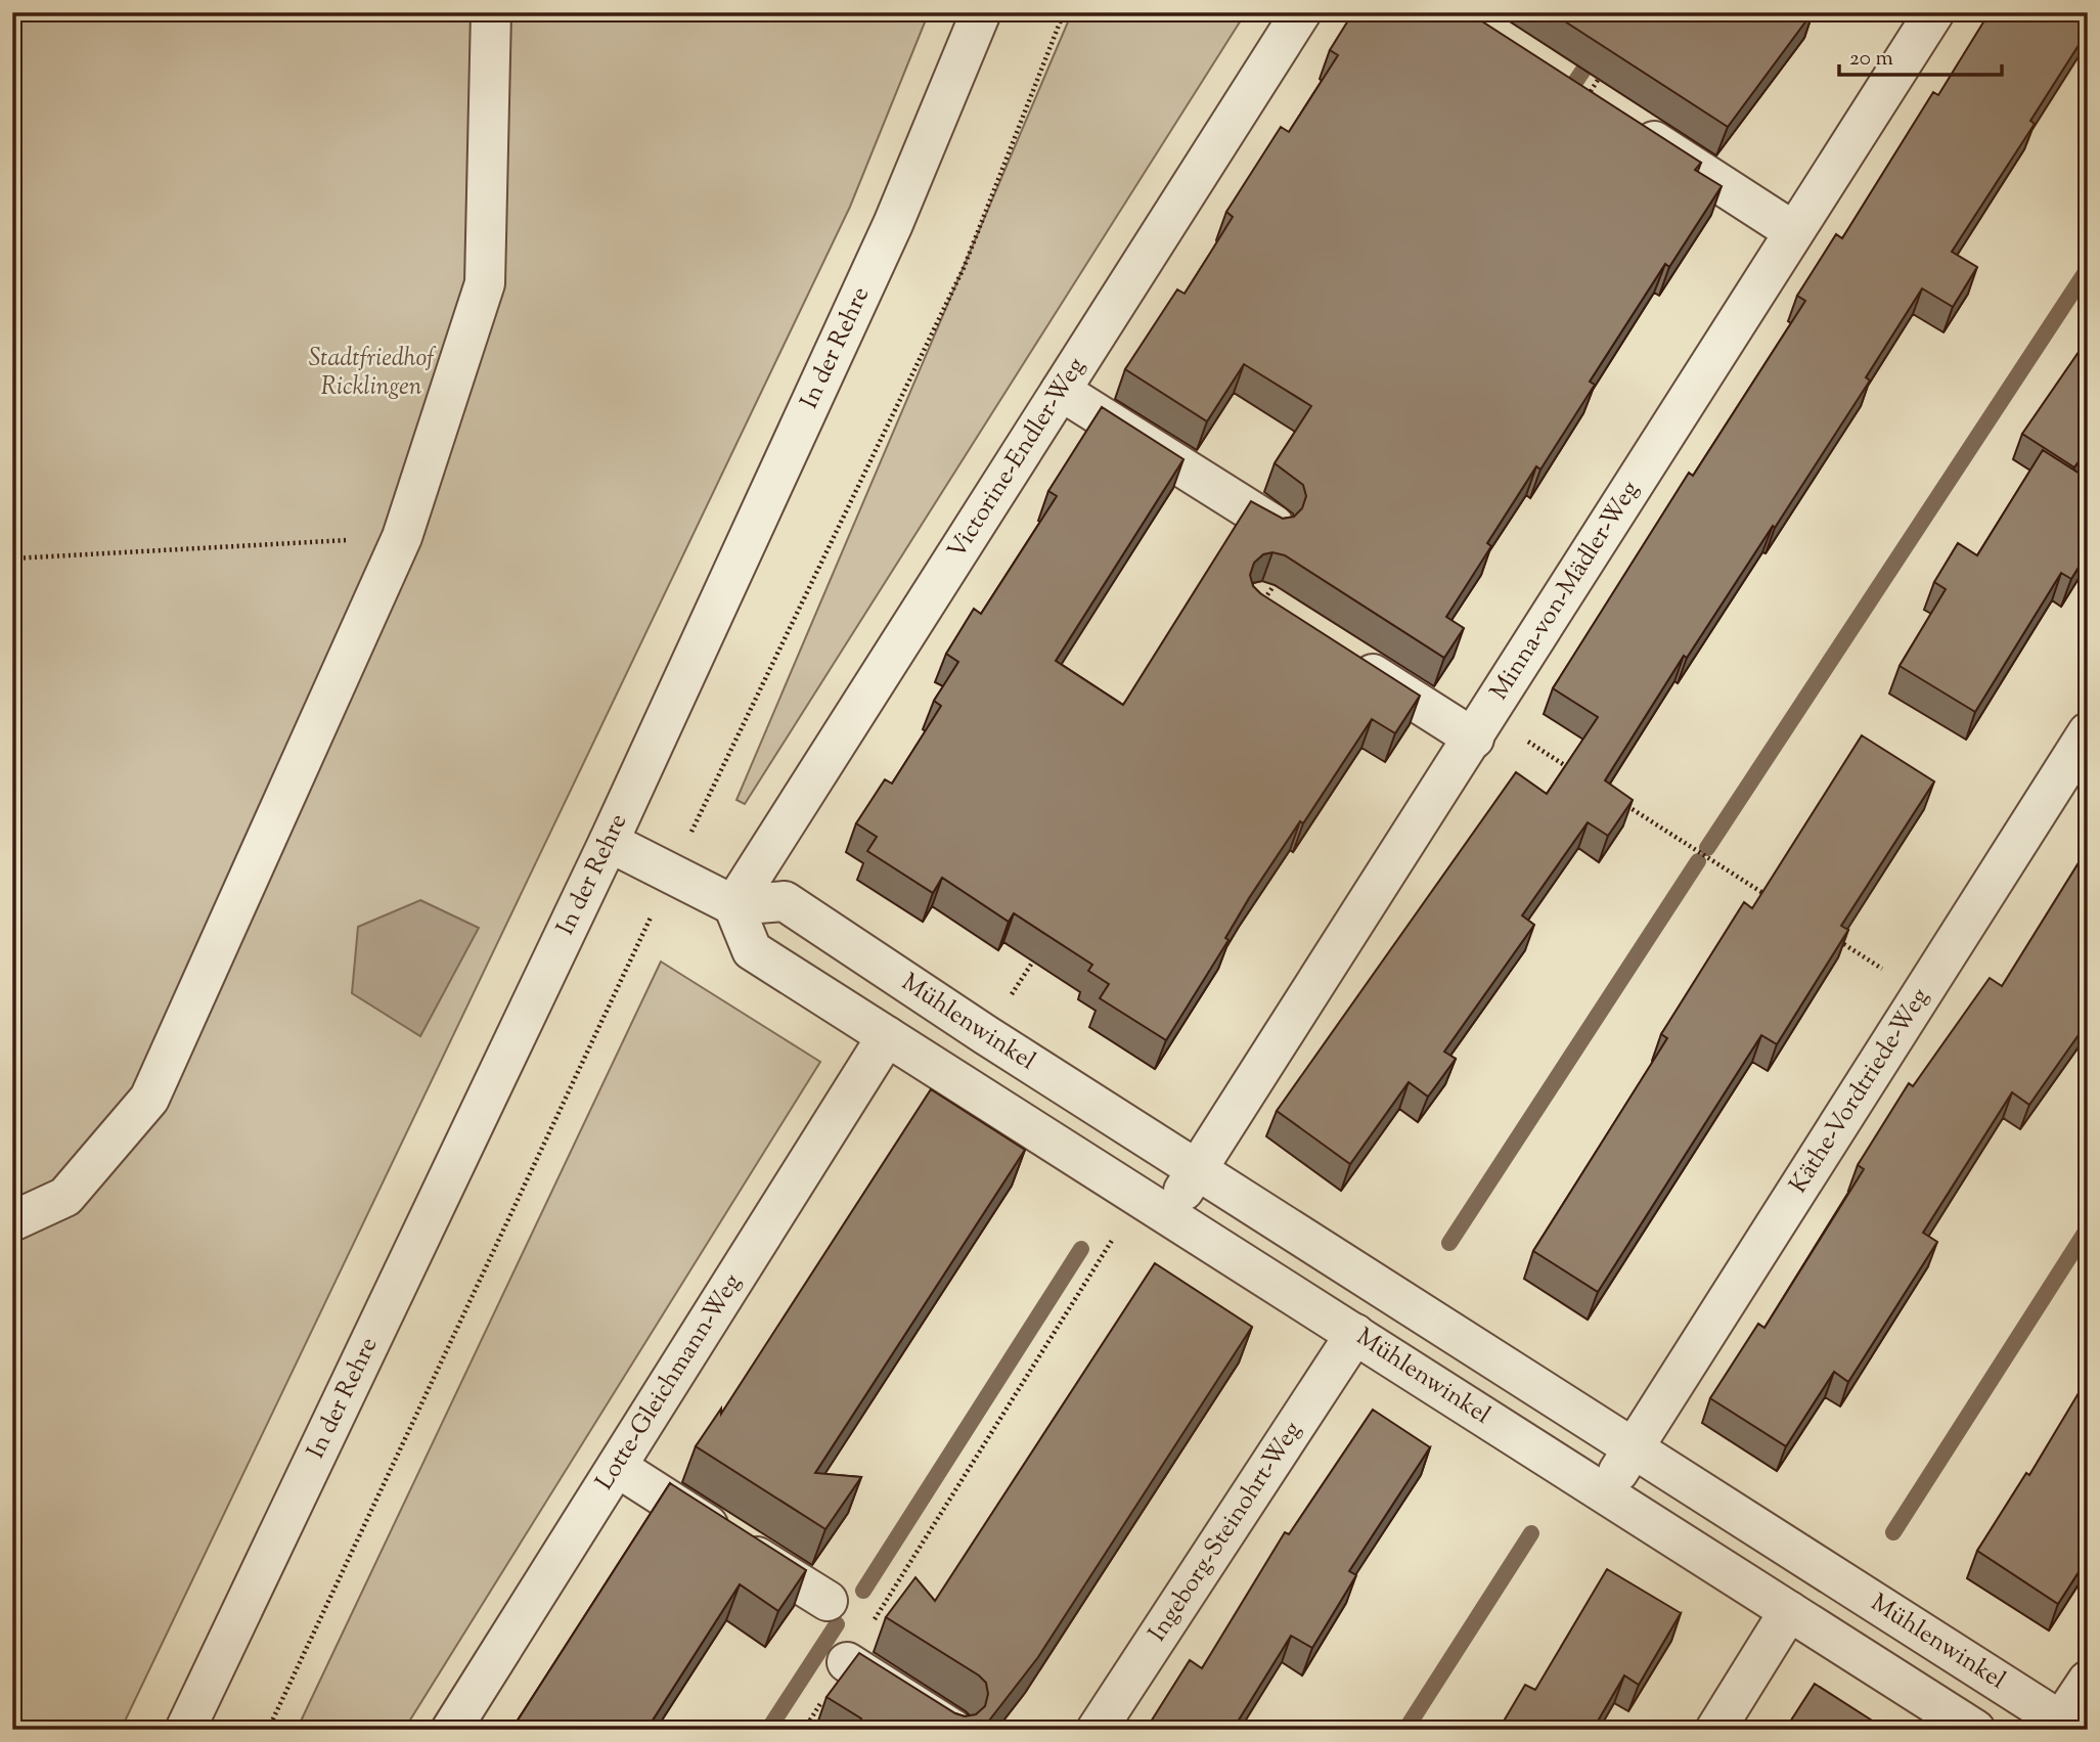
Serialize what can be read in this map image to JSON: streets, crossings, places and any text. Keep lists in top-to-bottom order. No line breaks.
{"streets":{"street":["In der Rehre","Victorine-Endler-Weg","Minna-von-Mädler-Weg","Mühlenwinkel","Käthe-Vordtriede-Weg","Lotte-Gleichmann-Weg","Ingeborg-Steinohrt-Weg"]},"crossings":[["Victorine-Endler-Weg","Mühlenwinkel"],["Minna-von-Mädler-Weg","Mühlenwinkel"],["Mühlenwinkel","Käthe-Vordtriede-Weg"],["Mühlenwinkel","Lotte-Gleichmann-Weg"],["Mühlenwinkel","Ingeborg-Steinohrt-Weg"]],"parks":["Stadtfriedhof Ricklingen"],"scale_bar":"20 m"}
